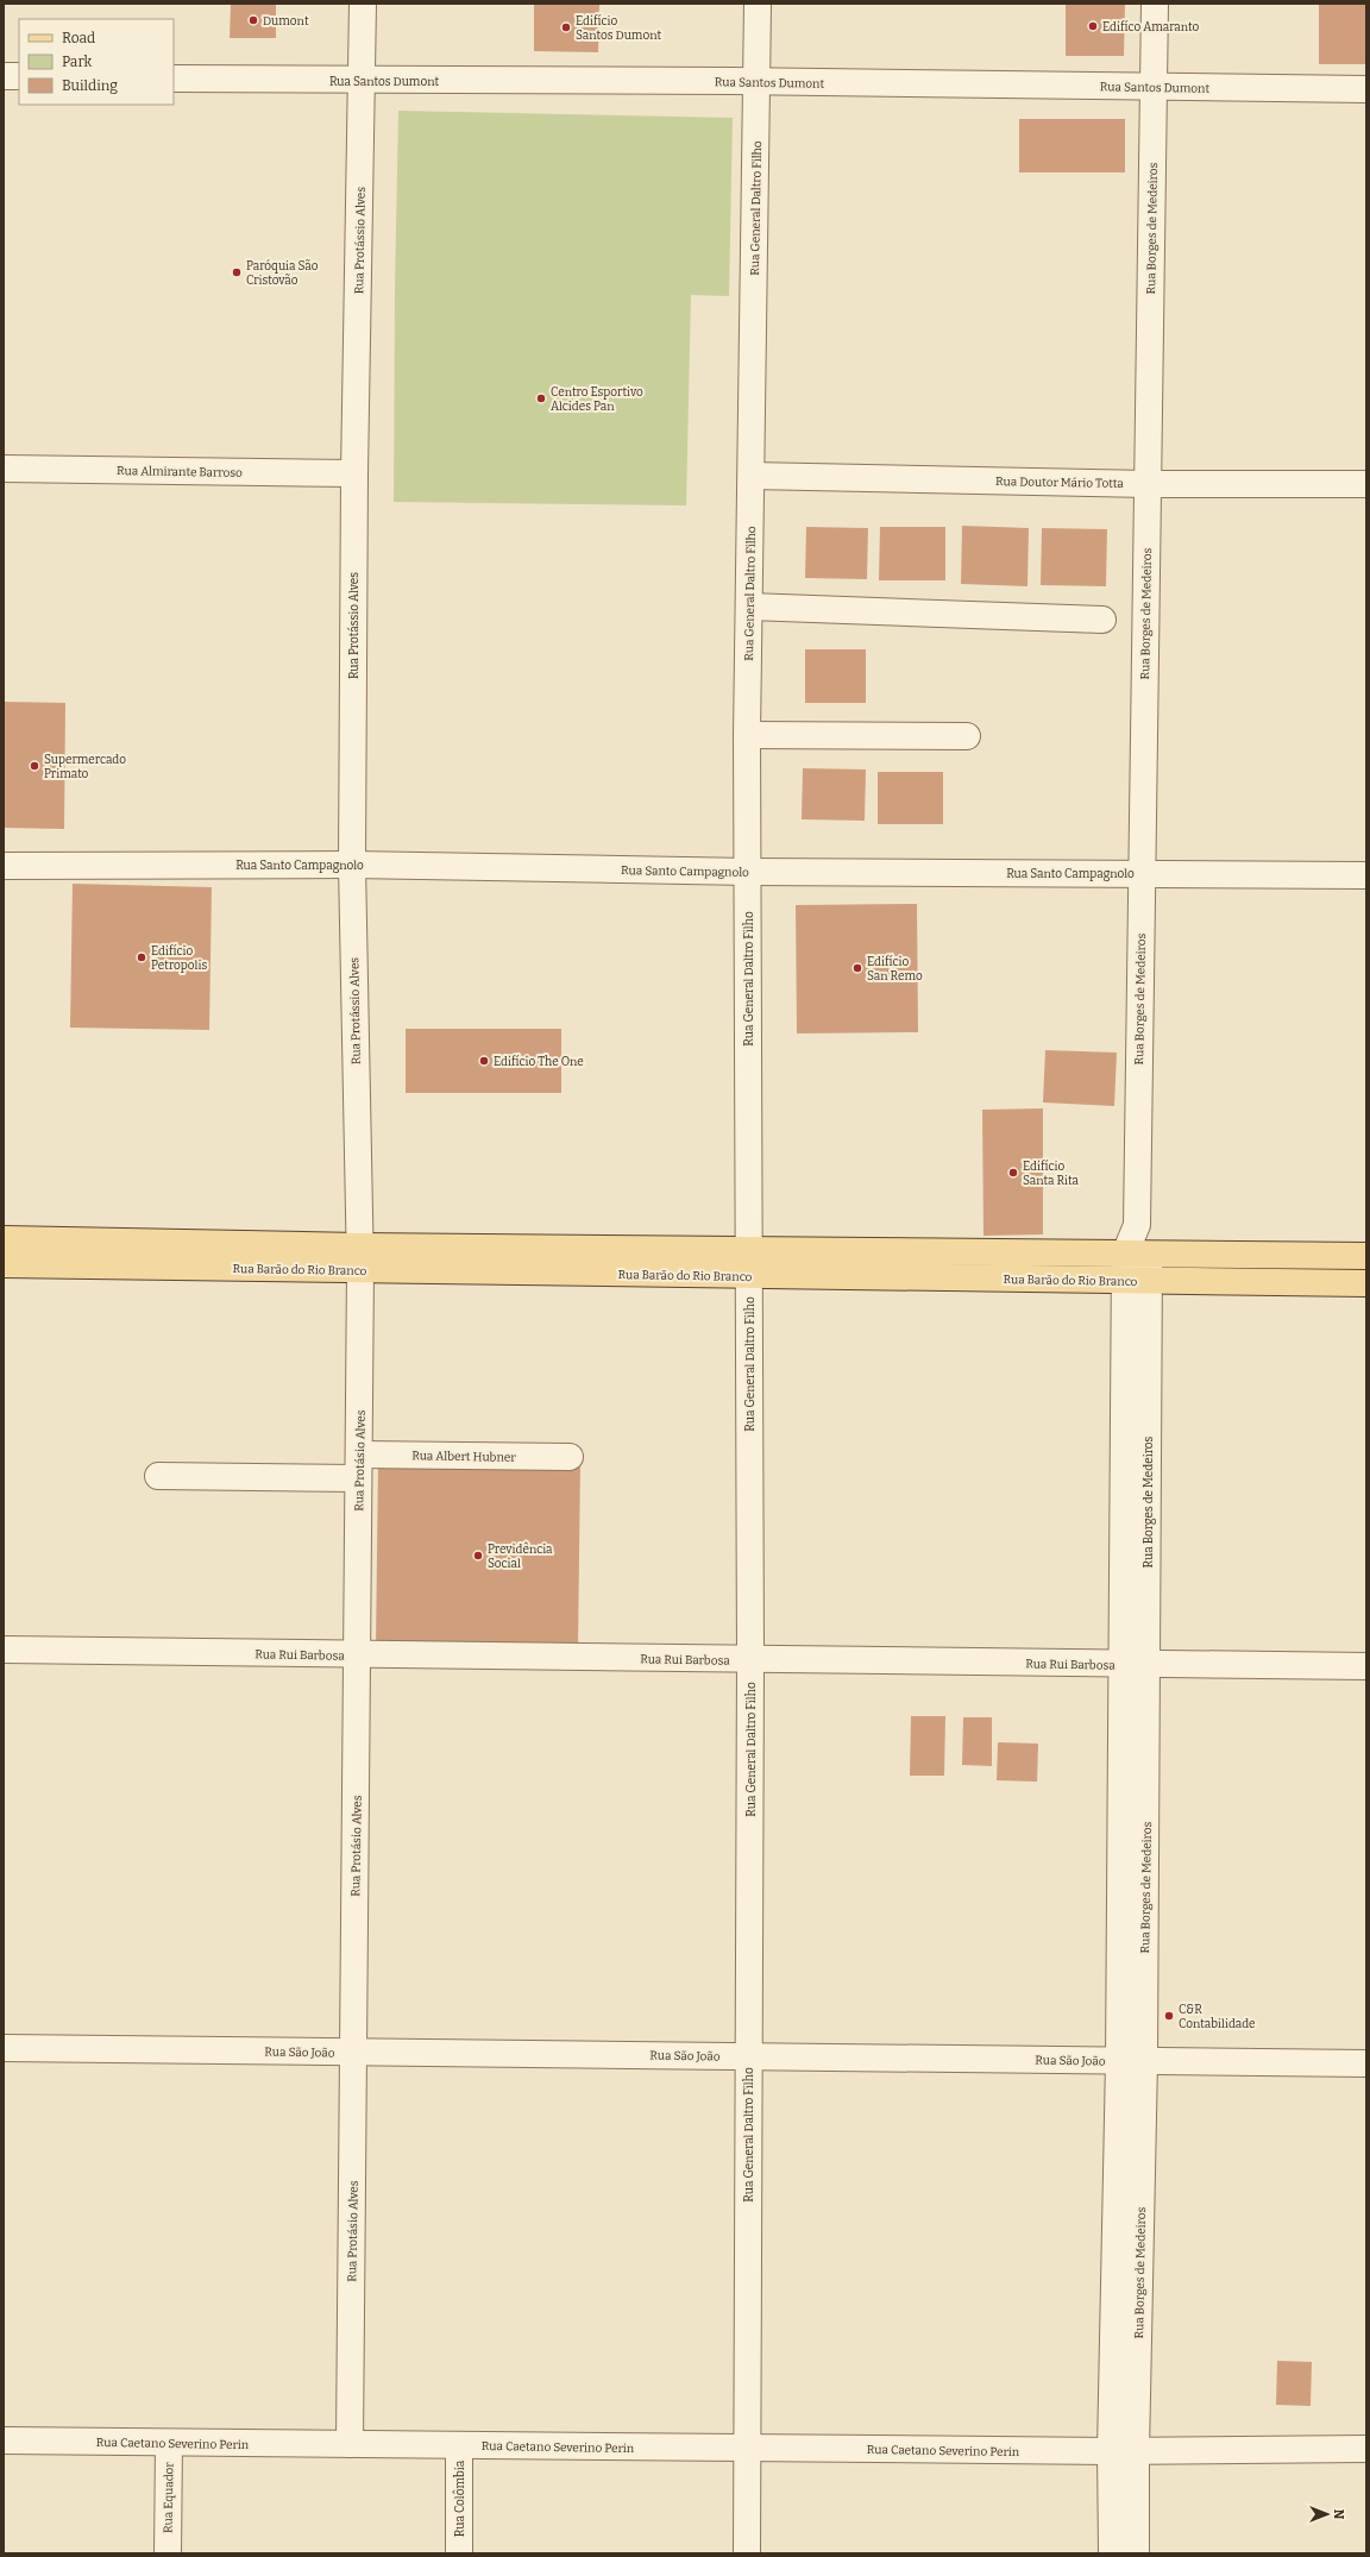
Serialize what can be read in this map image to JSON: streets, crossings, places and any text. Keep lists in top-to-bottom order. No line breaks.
{"streets":{"main road":["Rua Barão do Rio Branco"],"street":["Rua Santos Dumont","Rua General Daltro Filho","Rua Borges de Medeiros","Rua Protássio Alves","Rua Almirante Barroso","Rua Doutor Mário Totta","Rua Santo Campagnolo","Rua Albert Hubner","Rua Protásio Alves","Rua Rui Barbosa","Rua São João","Rua Caetano Severino Perin","Rua Equador","Rua Colômbia"]},"crossings":[["Rua Santos Dumont","Rua General Daltro Filho"],["Rua Santos Dumont","Rua Borges de Medeiros"],["Rua Santos Dumont","Rua Protássio Alves"],["Rua General Daltro Filho","Rua Doutor Mário Totta"],["Rua General Daltro Filho","Rua Santo Campagnolo"],["Rua General Daltro Filho","Rua Barão do Rio Branco"],["Rua General Daltro Filho","Rua Rui Barbosa"],["Rua General Daltro Filho","Rua São João"],["Rua General Daltro Filho","Rua Caetano Severino Perin"],["Rua Borges de Medeiros","Rua Doutor Mário Totta"],["Rua Borges de Medeiros","Rua Santo Campagnolo"],["Rua Borges de Medeiros","Rua Barão do Rio Branco"],["Rua Borges de Medeiros","Rua Rui Barbosa"],["Rua Borges de Medeiros","Rua São João"],["Rua Borges de Medeiros","Rua Caetano Severino Perin"],["Rua Protássio Alves","Rua Almirante Barroso"],["Rua Protássio Alves","Rua Santo Campagnolo"],["Rua Protássio Alves","Rua Barão do Rio Branco"],["Rua Protássio Alves","Rua Protásio Alves"],["Rua Barão do Rio Branco","Rua Protásio Alves"],["Rua Albert Hubner","Rua Protásio Alves"],["Rua Protásio Alves","Rua Rui Barbosa"],["Rua Protásio Alves","Rua São João"],["Rua Protásio Alves","Rua Caetano Severino Perin"],["Rua Caetano Severino Perin","Rua Equador"],["Rua Caetano Severino Perin","Rua Colômbia"]],"places":["Dumont","Edifíco Amaranto","Edifício Santos Dumont","Paróquia São Cristovão","Centro Esportivo Alcides Pan","Supermercado Primato","Edifício Petropolis","Edifício San Remo","Edifício The One","Edifício Santa Rita","Previdência Social","C&R Contabilidade"],"legend":["Road","Park","Building"],"north":"right"}
